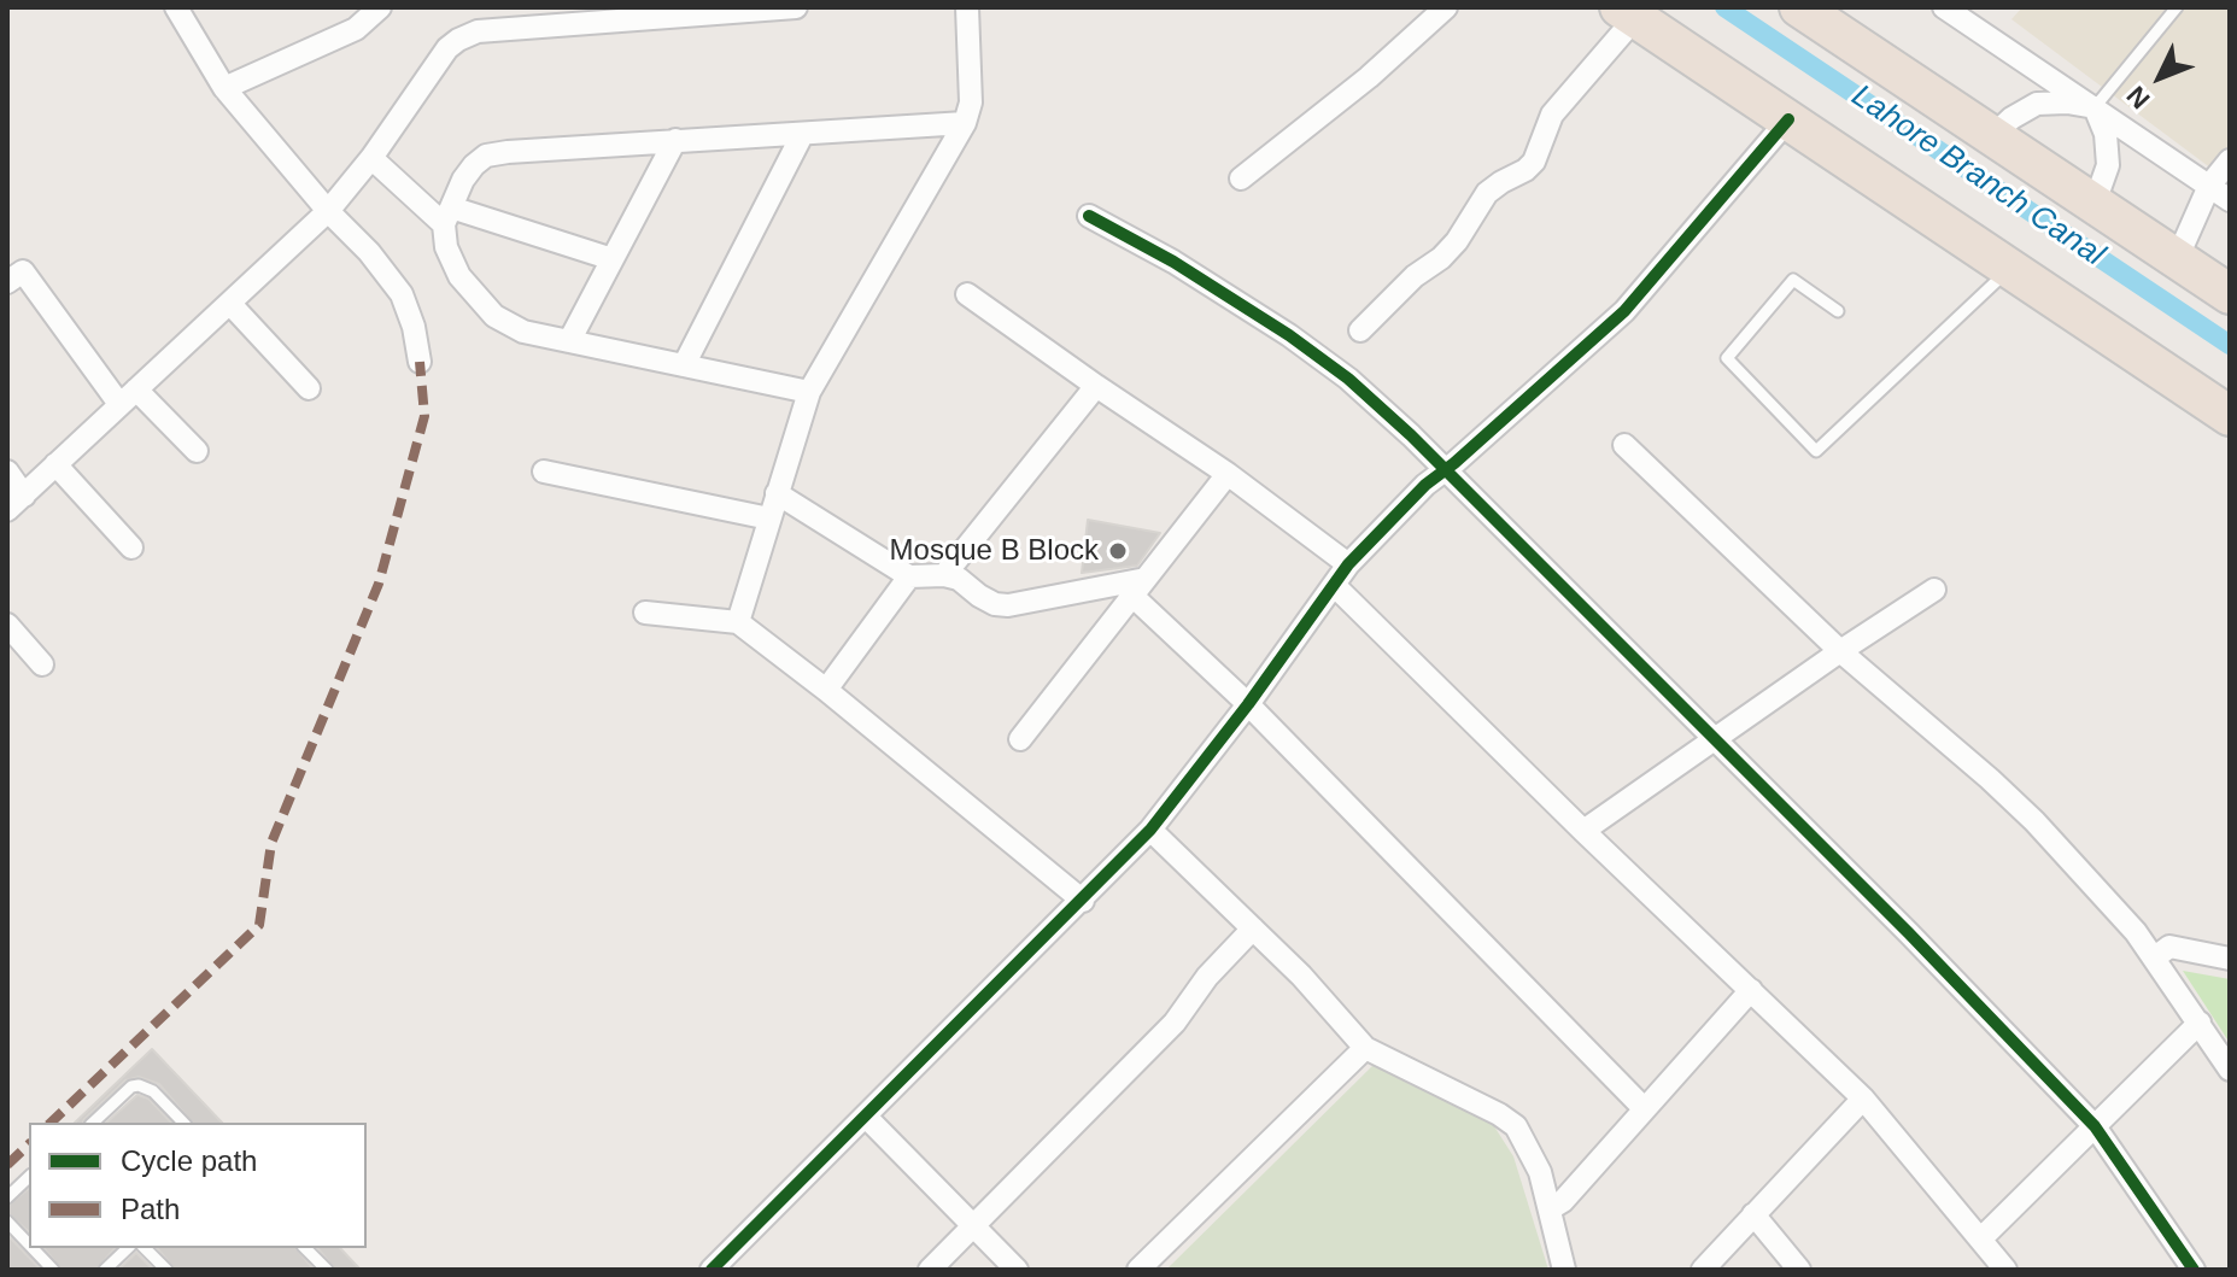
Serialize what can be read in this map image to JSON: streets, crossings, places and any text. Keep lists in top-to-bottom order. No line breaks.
{"water":["Lahore Branch Canal"],"places":["Mosque B Block"],"legend":["Cycle path","Path"],"north":"bottom left"}
